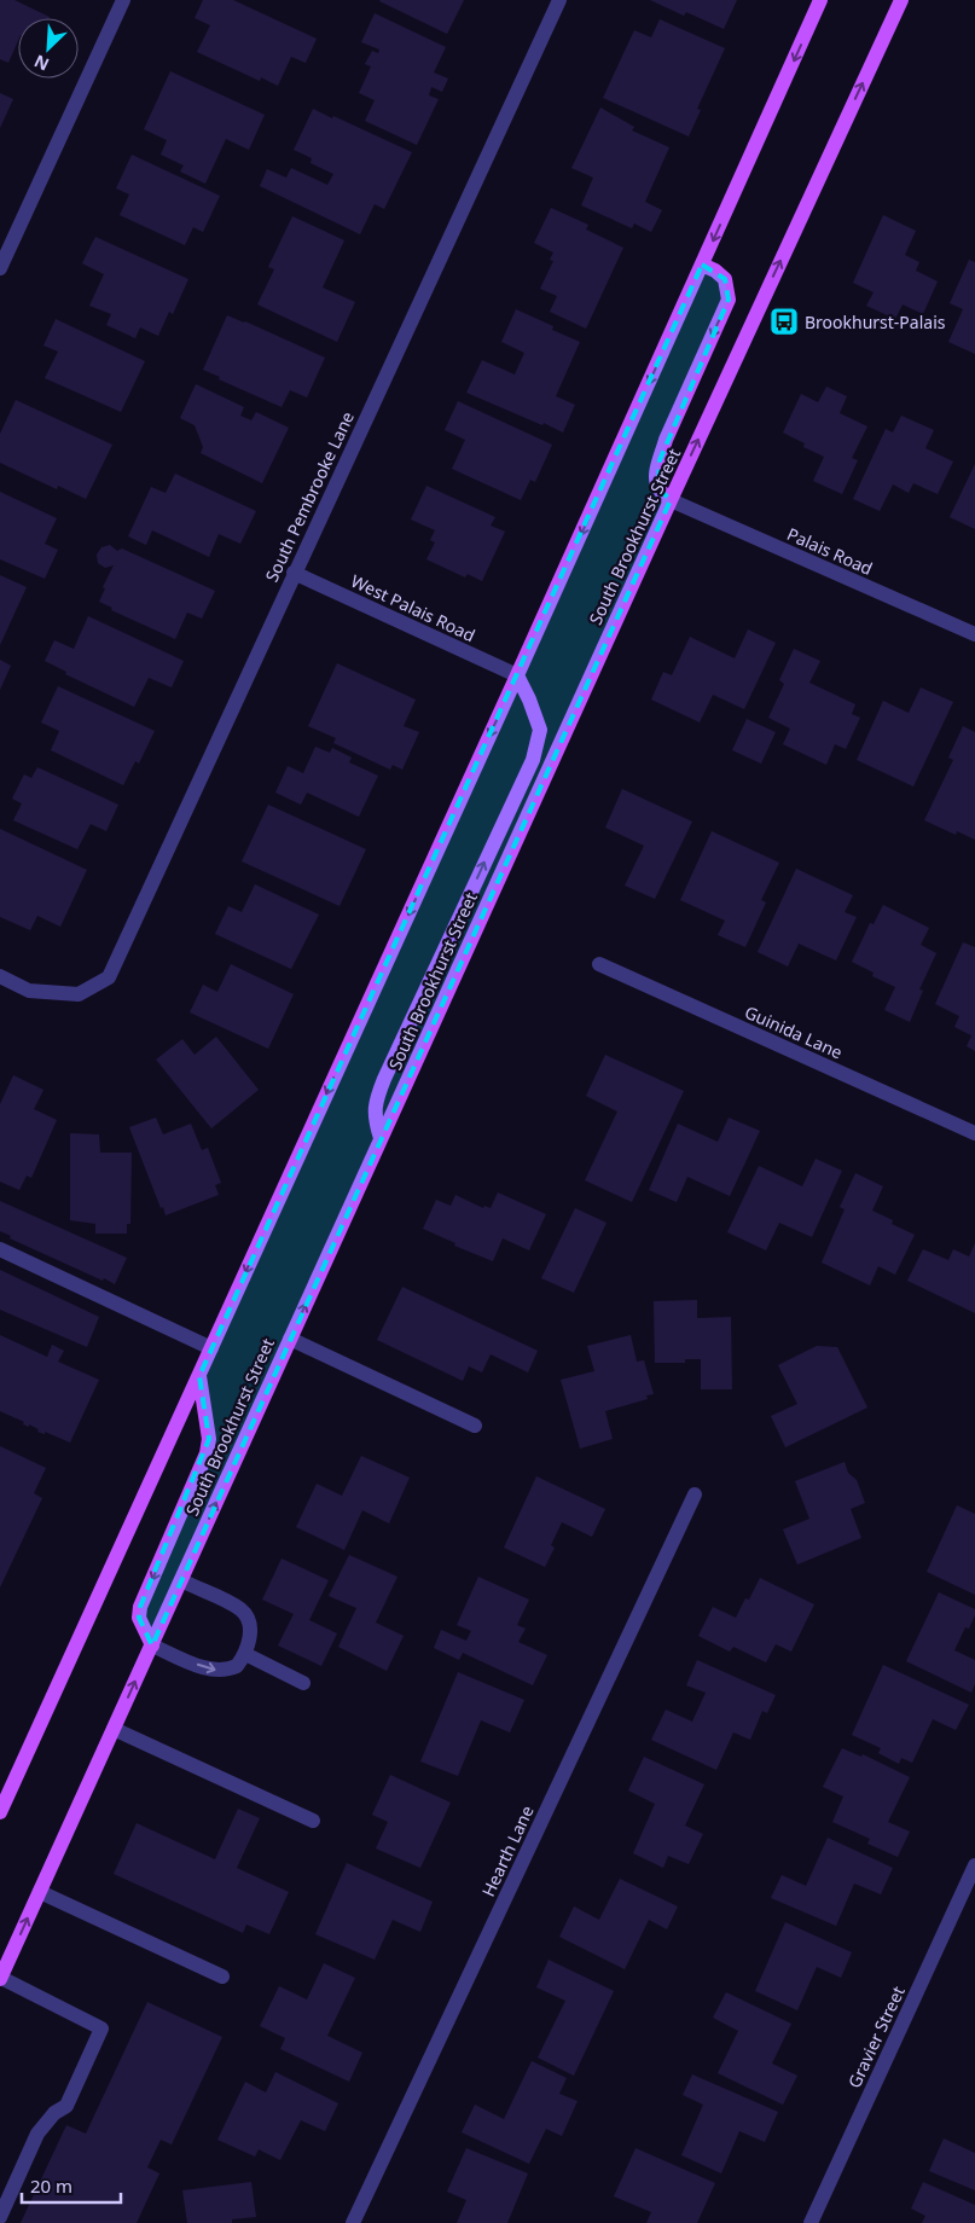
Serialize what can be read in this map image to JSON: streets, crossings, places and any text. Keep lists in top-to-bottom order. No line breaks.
{"streets":{"main road":["South Brookhurst Street"],"street":["South Pembrooke Lane","Palais Road","West Palais Road","Guinida Lane","Hearth Lane","Gravier Street"]},"crossings":[["South Pembrooke Lane","West Palais Road"],["South Brookhurst Street","Palais Road"]],"places":{"bus stop":["Brookhurst-Palais"]},"scale_bar":"20 m","north":"bottom left"}
